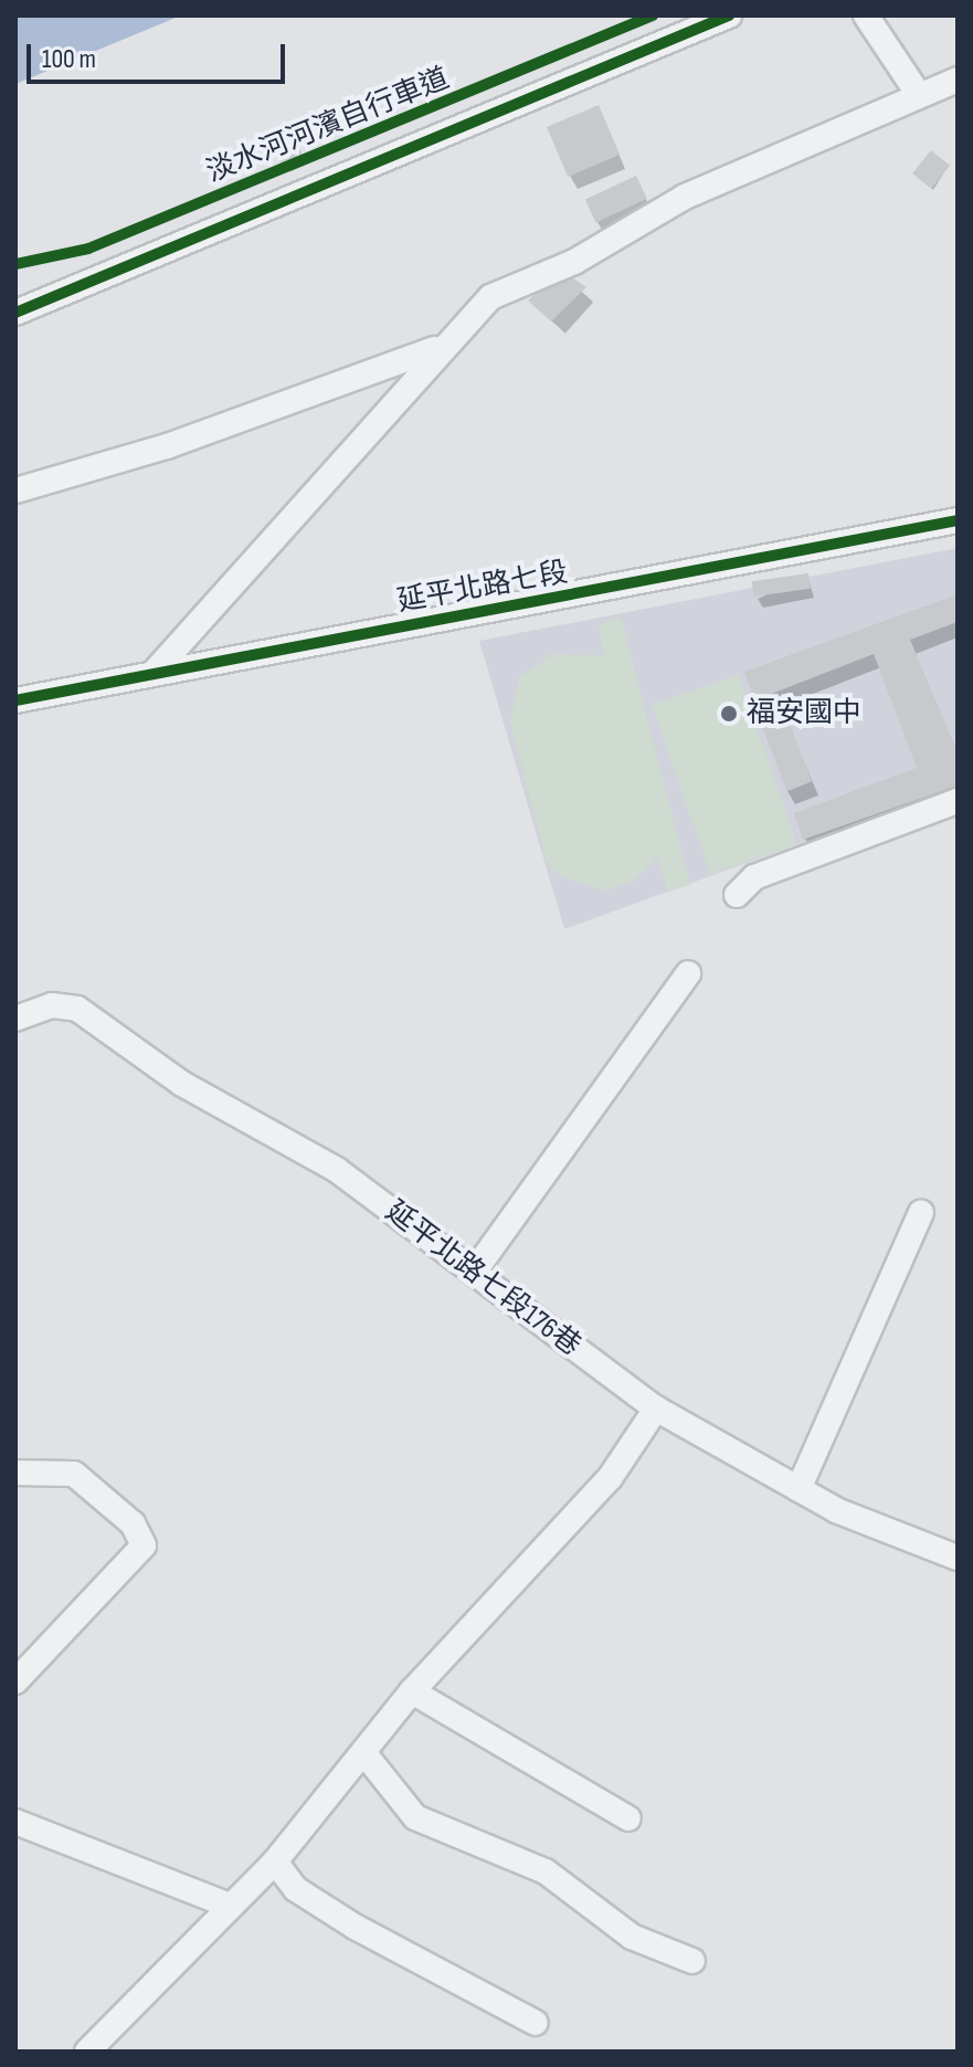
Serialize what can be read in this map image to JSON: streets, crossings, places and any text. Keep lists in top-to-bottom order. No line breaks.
{"streets":{"street":["延平北路七段","延平北路七段176巷"],"cycle path":["淡水河河濱自行車道"]},"places":["福安國中"],"scale_bar":"100 m"}
